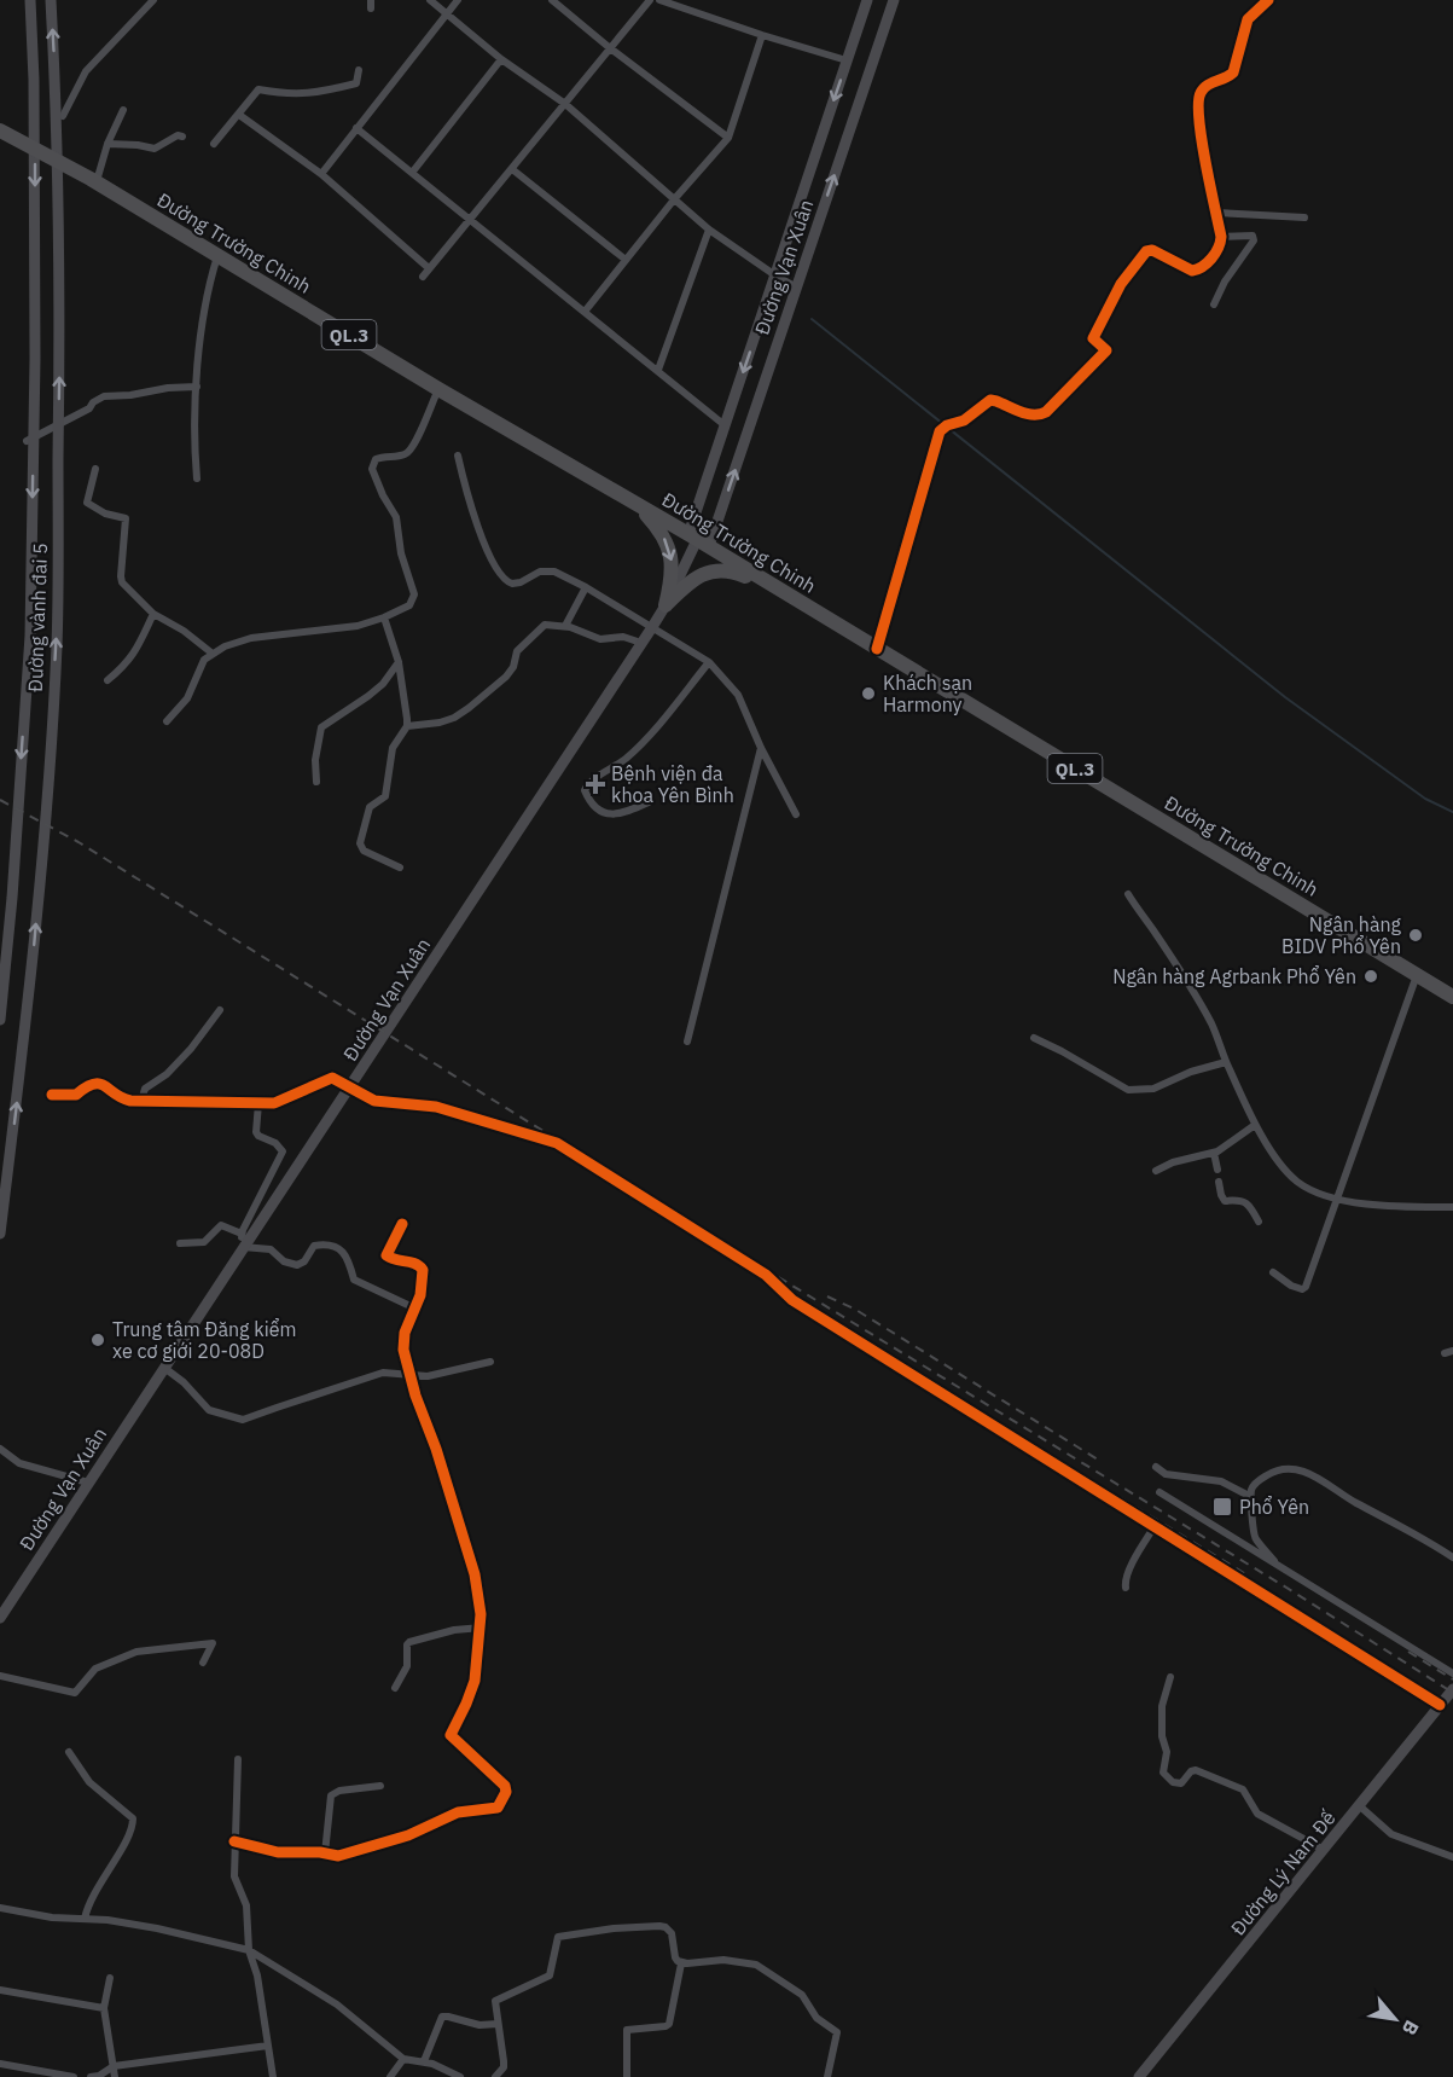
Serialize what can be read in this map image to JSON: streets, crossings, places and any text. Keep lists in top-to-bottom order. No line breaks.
{"streets":{"highway":["Đường Trường Chinh","QL.3"],"main road":["Đường Vạn Xuân","Đường vành đai 5","Đường Lý Nam Đế"]},"crossings":[["Đường Trường Chinh","Đường Vạn Xuân"]],"places":{"other":["Khách sạn Harmony","Ngân hàng BIDV Phổ Yên","Ngân hàng Agrbank Phổ Yên","Trung tâm Đăng kiểm xe cơ giới 20-08D"],"health":["Bệnh viện đa khoa Yên Bình"],"transit":["Phổ Yên"]},"north":"bottom right"}
